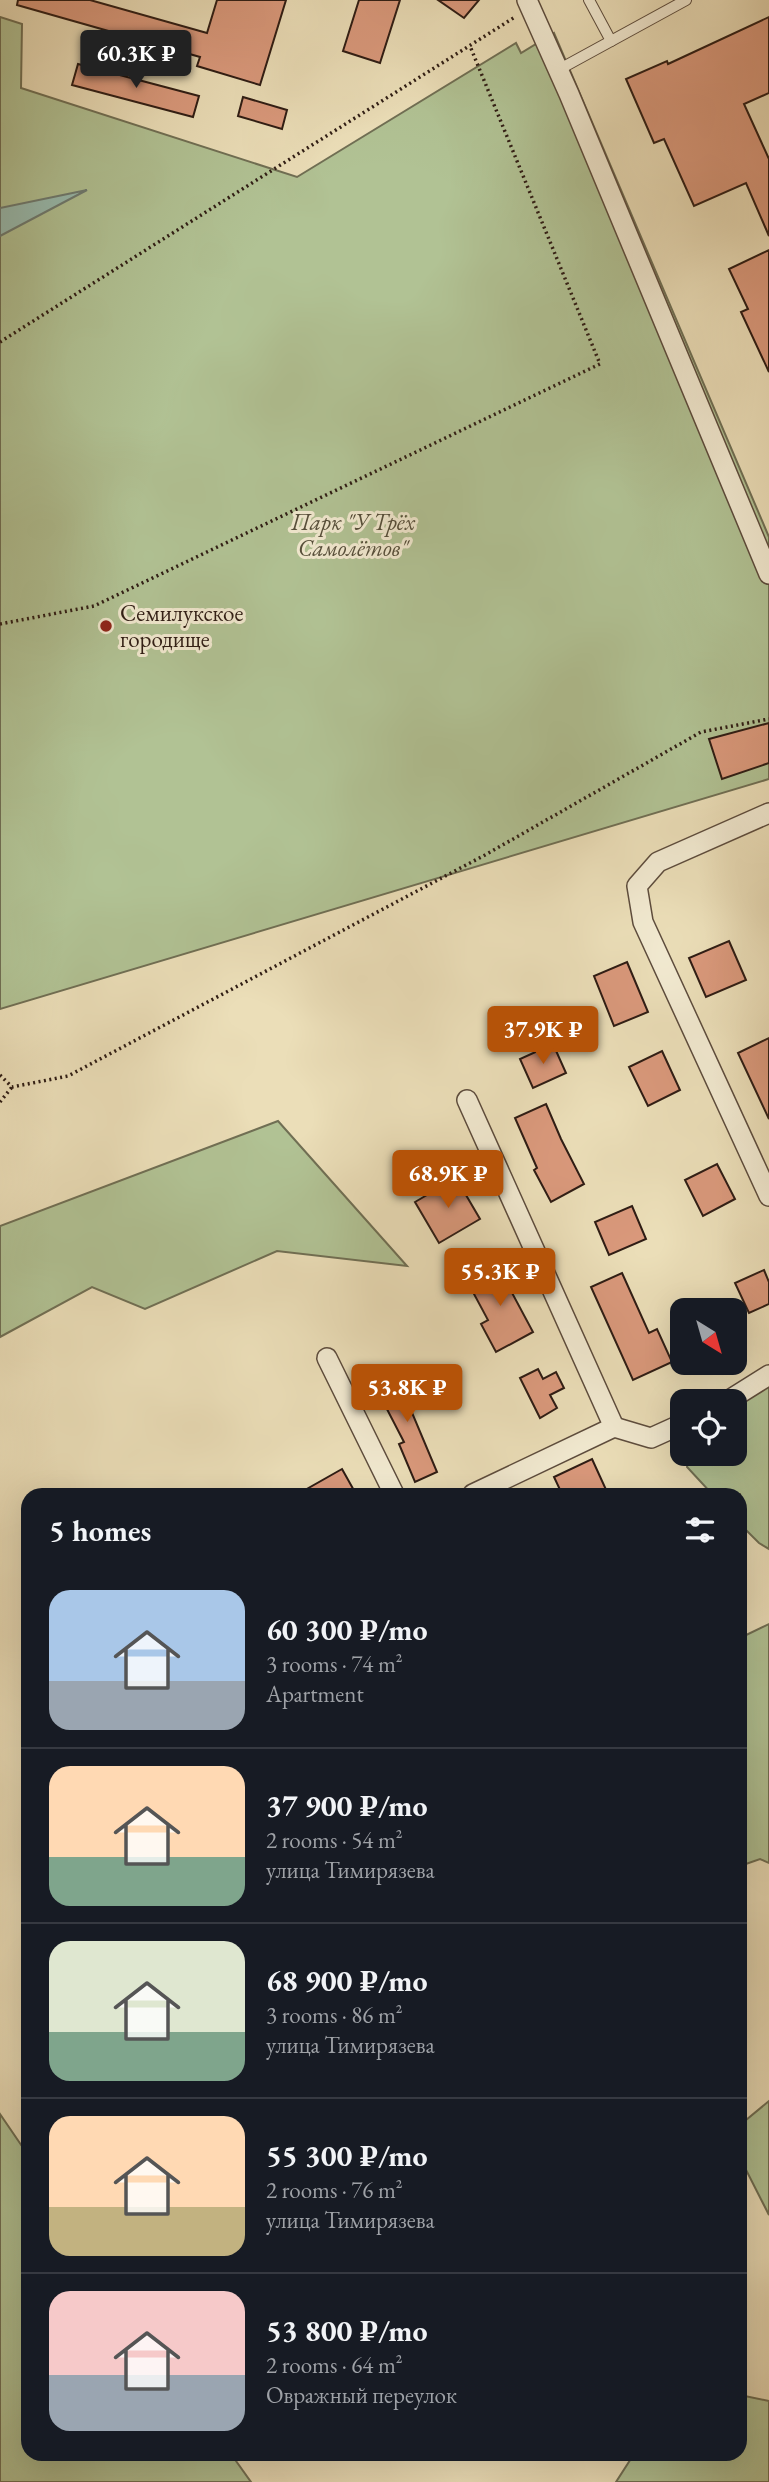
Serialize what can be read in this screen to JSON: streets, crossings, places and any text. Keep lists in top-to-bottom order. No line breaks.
{"parks":["Парк \"У Трёх Самолётов\""],"places":["Семилукское городище"],"north":"bottom right","page":{"price":["60.3K ₽","37.9K ₽","68.9K ₽","55.3K ₽","53.8K ₽"],"heading":"5 homes","list":[{"name":"60 300 ₽/mo","note":"3 rooms · 74 m² · Apartment"},{"name":"37 900 ₽/mo","note":"2 rooms · 54 m² · улица Тимирязева"},{"name":"68 900 ₽/mo","note":"3 rooms · 86 m² · улица Тимирязева"},{"name":"55 300 ₽/mo","note":"2 rooms · 76 m² · улица Тимирязева"},{"name":"53 800 ₽/mo","note":"2 rooms · 64 m² · Овражный переулок"}]}}
